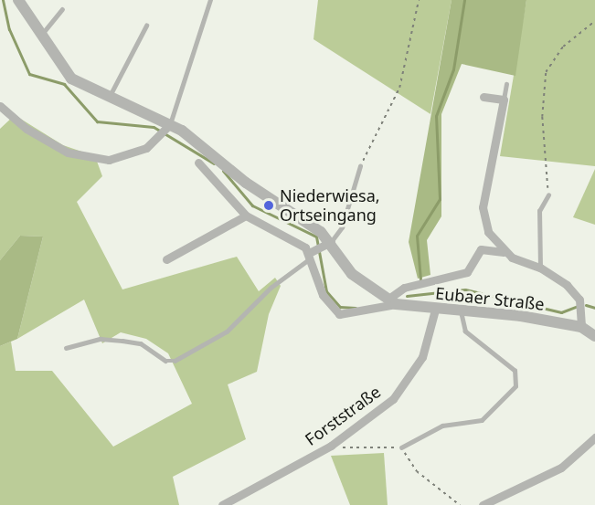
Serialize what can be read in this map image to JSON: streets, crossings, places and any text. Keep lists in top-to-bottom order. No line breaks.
{"streets":{"street":["Eubaer Straße","Forststraße"]},"crossings":[["Eubaer Straße","Forststraße"]],"places":["Niederwiesa, Ortseingang"]}
